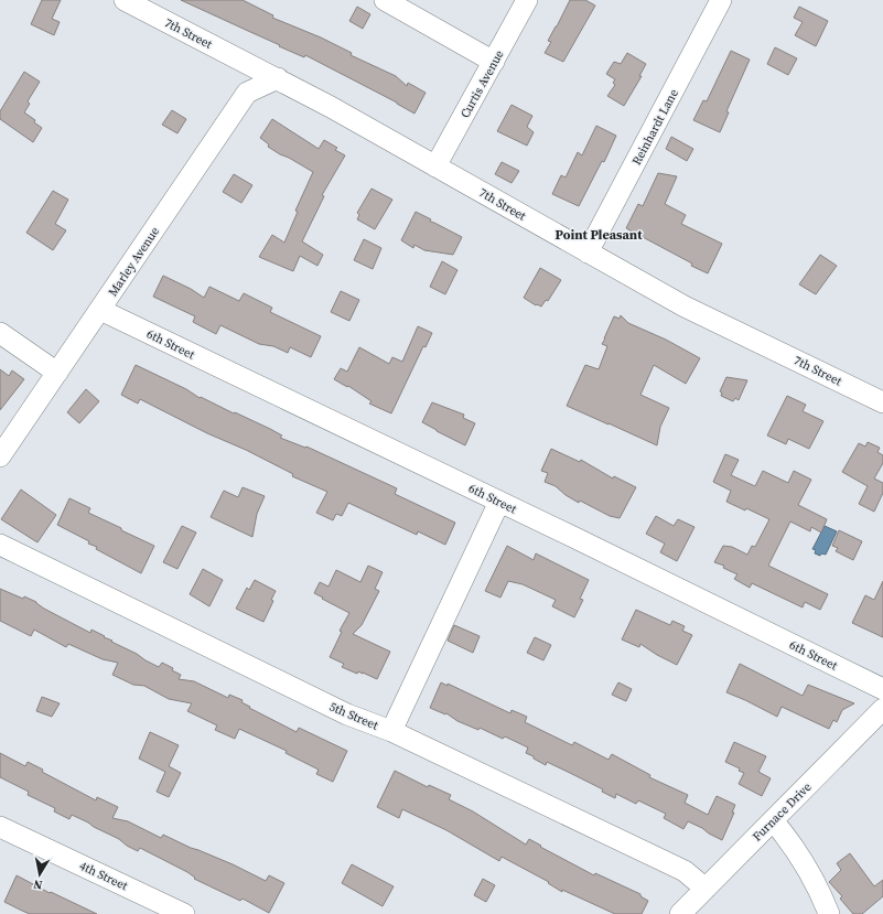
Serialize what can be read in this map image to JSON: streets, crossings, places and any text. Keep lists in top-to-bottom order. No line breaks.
{"streets":{"street":["7th Street","Curtis Avenue","Reinhardt Lane","Marley Avenue","6th Street","5th Street","Furnace Drive","4th Street"]},"crossings":[["7th Street","Curtis Avenue"],["7th Street","Reinhardt Lane"],["7th Street","Marley Avenue"],["Marley Avenue","6th Street"],["5th Street","Furnace Drive"]],"districts":["Point Pleasant"],"north":"bottom"}
